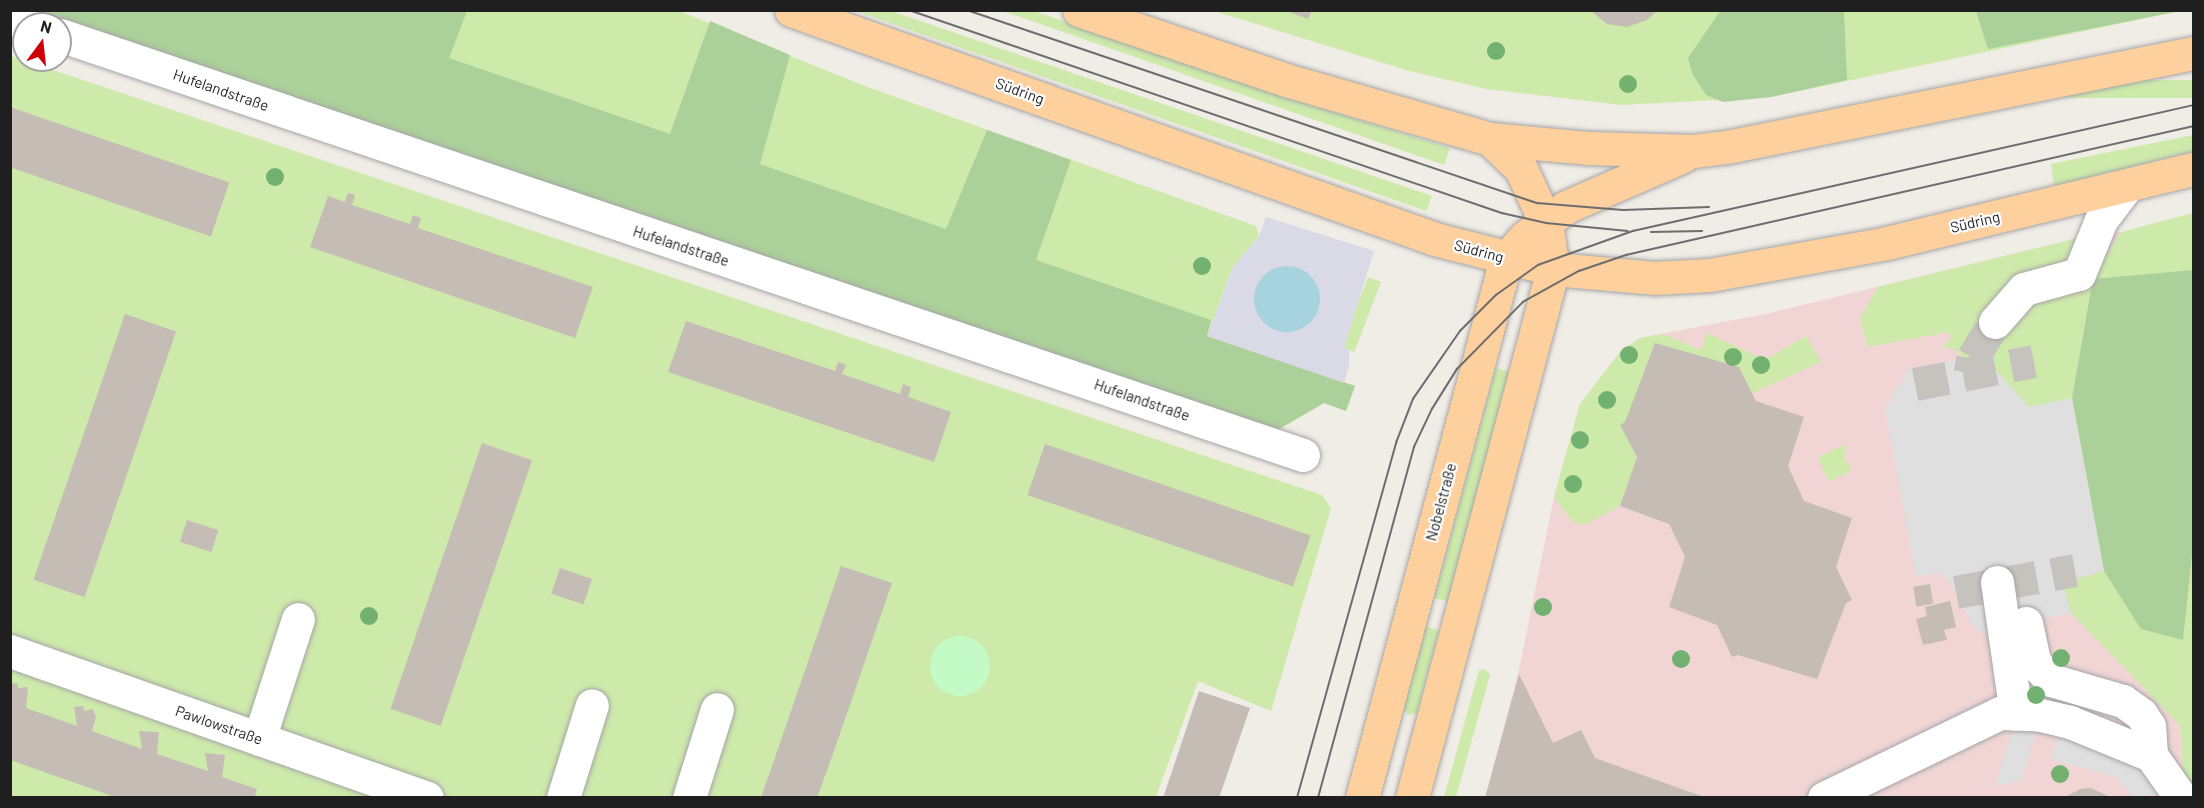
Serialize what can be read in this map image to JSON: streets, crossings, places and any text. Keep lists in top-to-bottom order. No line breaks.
{"streets":{"main road":["Südring","Nobelstraße"],"street":["Hufelandstraße","Pawlowstraße"]},"crossings":[["Südring","Nobelstraße"]],"north":"top"}
